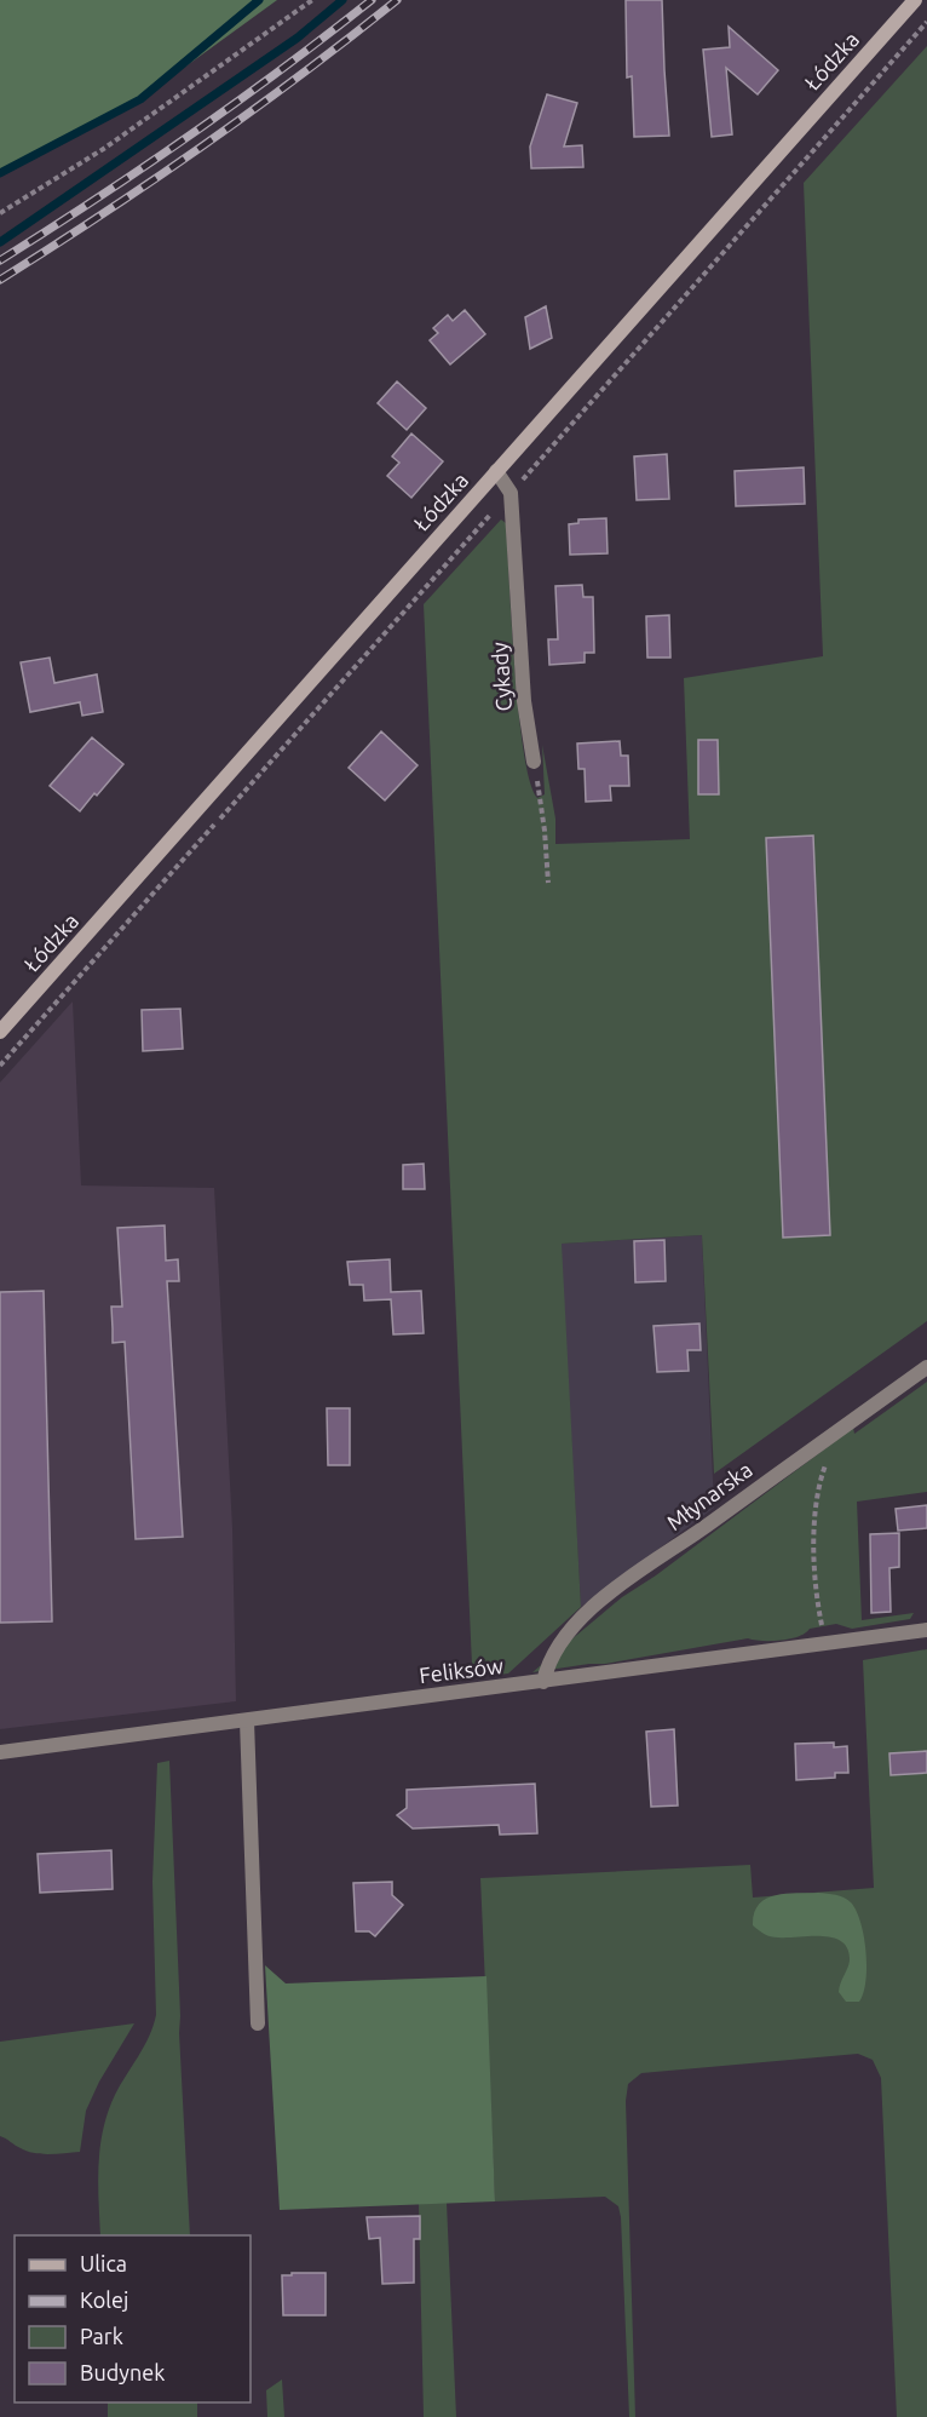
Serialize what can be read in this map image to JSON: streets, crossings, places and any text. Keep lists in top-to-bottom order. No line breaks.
{"streets":{"main road":["Łódzka"],"street":["Cykady","Młynarska","Feliksów"]},"crossings":[["Młynarska","Feliksów"]],"legend":["Ulica","Kolej","Park","Budynek"]}
